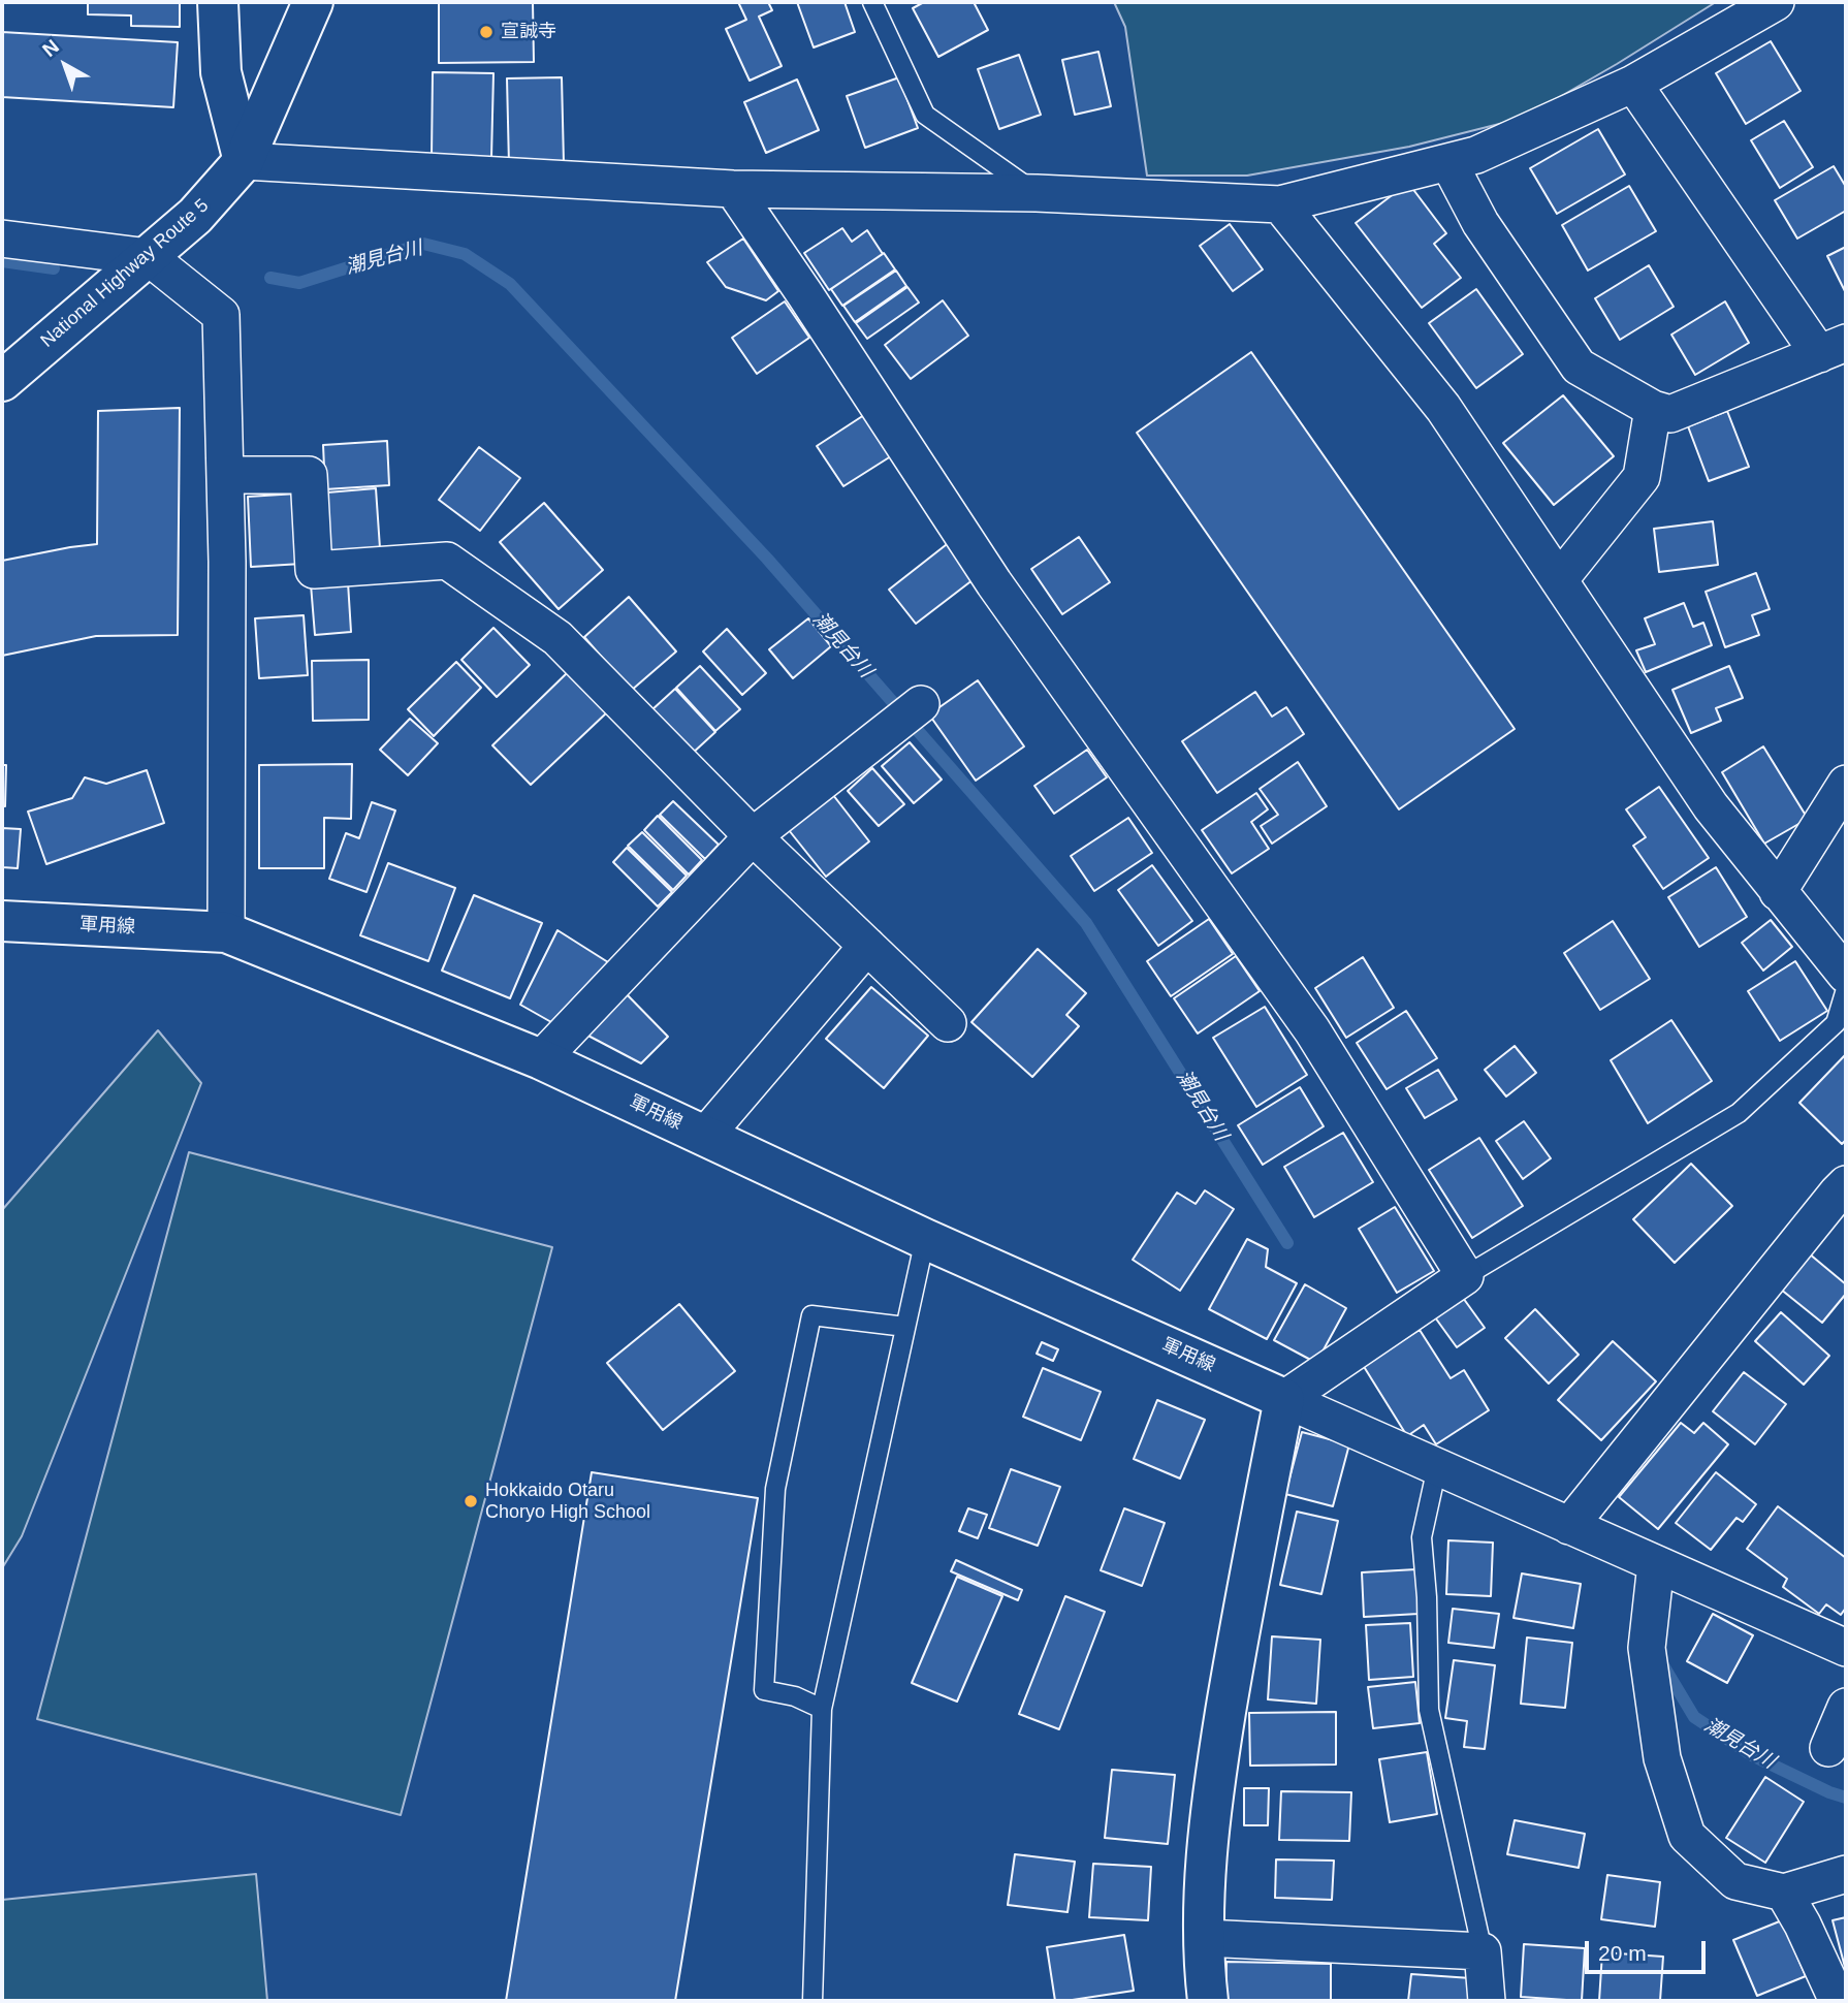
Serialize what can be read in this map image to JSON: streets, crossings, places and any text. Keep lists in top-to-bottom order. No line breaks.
{"streets":{"main road":["National Highway Route 5","軍用線"]},"water":["潮見台川"],"places":["宣誠寺","Hokkaido Otaru Choryo High School"],"scale_bar":"20 m","north":"top left"}
